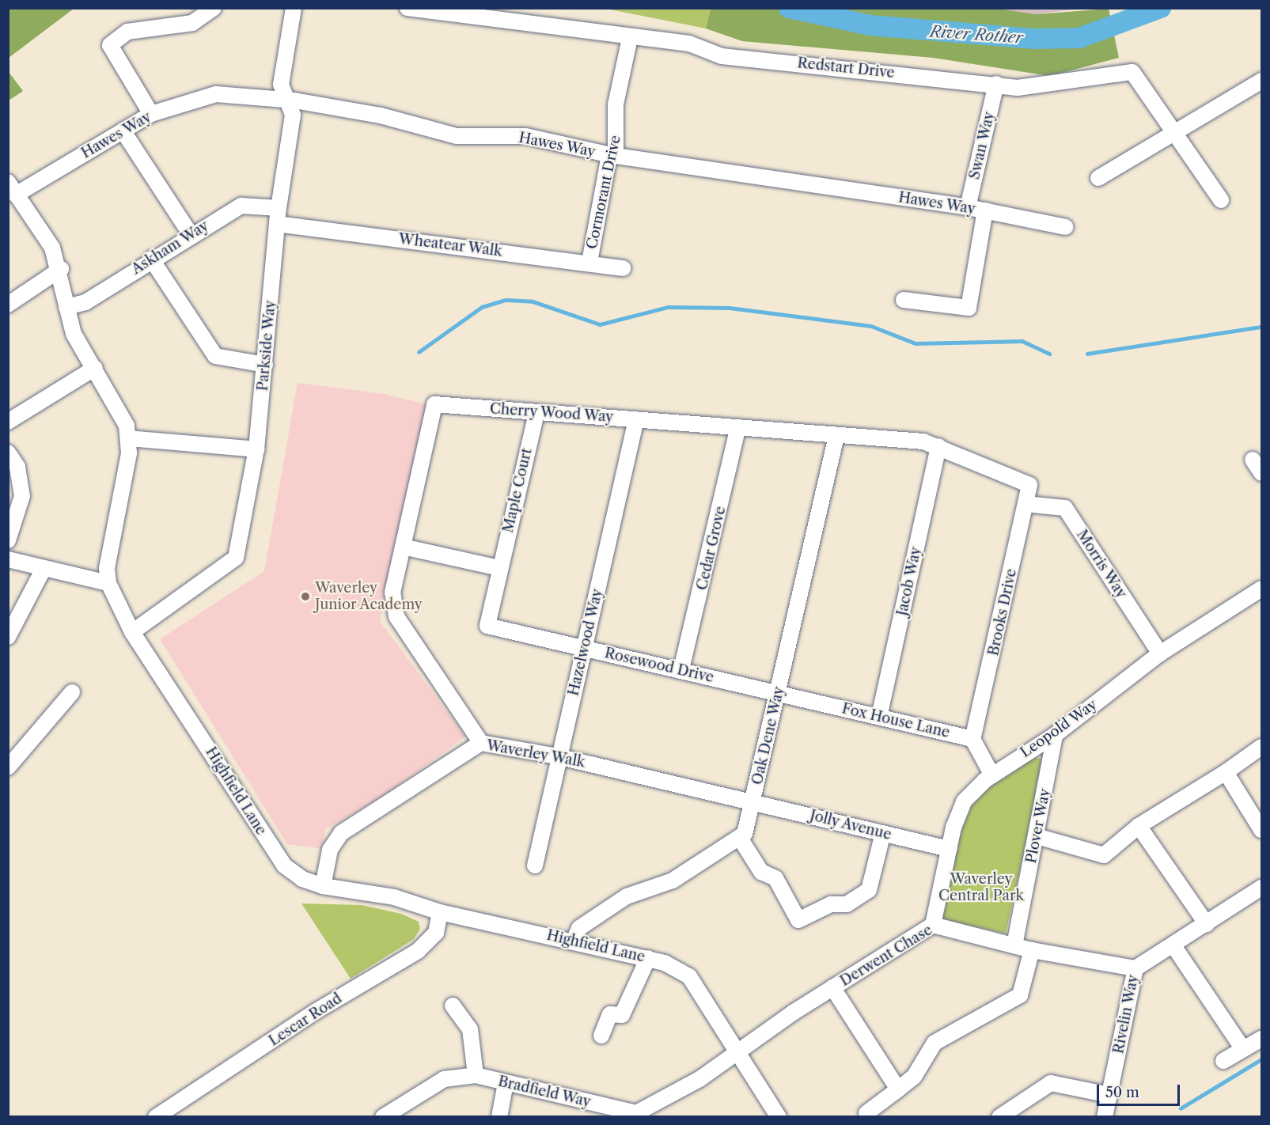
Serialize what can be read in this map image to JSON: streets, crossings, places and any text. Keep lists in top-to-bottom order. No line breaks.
{"streets":{"street":["Redstart Drive","Hawes Way","Swan Way","Cormorant Drive","Wheatear Walk","Askham Way","Parkside Way","Cherry Wood Way","Maple Court","Cedar Grove","Morris Way","Jacob Way","Brooks Drive","Hazelwood Way","Rosewood Drive","Fox House Lane","Leopold Way","Oak Dene Way","Waverley Walk","Highfield Lane","Jolly Avenue","Plover Way","Derwent Chase","Rivelin Way","Lescar Road","Bradfield Way"]},"crossings":[["Redstart Drive","Swan Way"],["Redstart Drive","Cormorant Drive"],["Hawes Way","Swan Way"],["Hawes Way","Cormorant Drive"],["Hawes Way","Parkside Way"],["Cormorant Drive","Wheatear Walk"],["Wheatear Walk","Parkside Way"],["Askham Way","Parkside Way"],["Parkside Way","Highfield Lane"],["Cherry Wood Way","Maple Court"],["Cherry Wood Way","Cedar Grove"],["Cherry Wood Way","Jacob Way"],["Cherry Wood Way","Brooks Drive"],["Cherry Wood Way","Hazelwood Way"],["Cherry Wood Way","Oak Dene Way"],["Cherry Wood Way","Waverley Walk"],["Maple Court","Rosewood Drive"],["Cedar Grove","Rosewood Drive"],["Morris Way","Brooks Drive"],["Morris Way","Leopold Way"],["Jacob Way","Fox House Lane"],["Brooks Drive","Fox House Lane"],["Hazelwood Way","Rosewood Drive"],["Hazelwood Way","Waverley Walk"],["Rosewood Drive","Fox House Lane"],["Rosewood Drive","Oak Dene Way"],["Fox House Lane","Oak Dene Way"],["Leopold Way","Jolly Avenue"],["Leopold Way","Plover Way"],["Leopold Way","Derwent Chase"],["Oak Dene Way","Waverley Walk"],["Oak Dene Way","Jolly Avenue"],["Waverley Walk","Highfield Lane"],["Waverley Walk","Jolly Avenue"],["Highfield Lane","Derwent Chase"],["Highfield Lane","Lescar Road"],["Highfield Lane","Bradfield Way"],["Plover Way","Derwent Chase"],["Derwent Chase","Rivelin Way"],["Derwent Chase","Bradfield Way"]],"water":["River Rother"],"parks":["Waverley Central Park"],"places":["Waverley Junior Academy"],"scale_bar":"50 m"}
